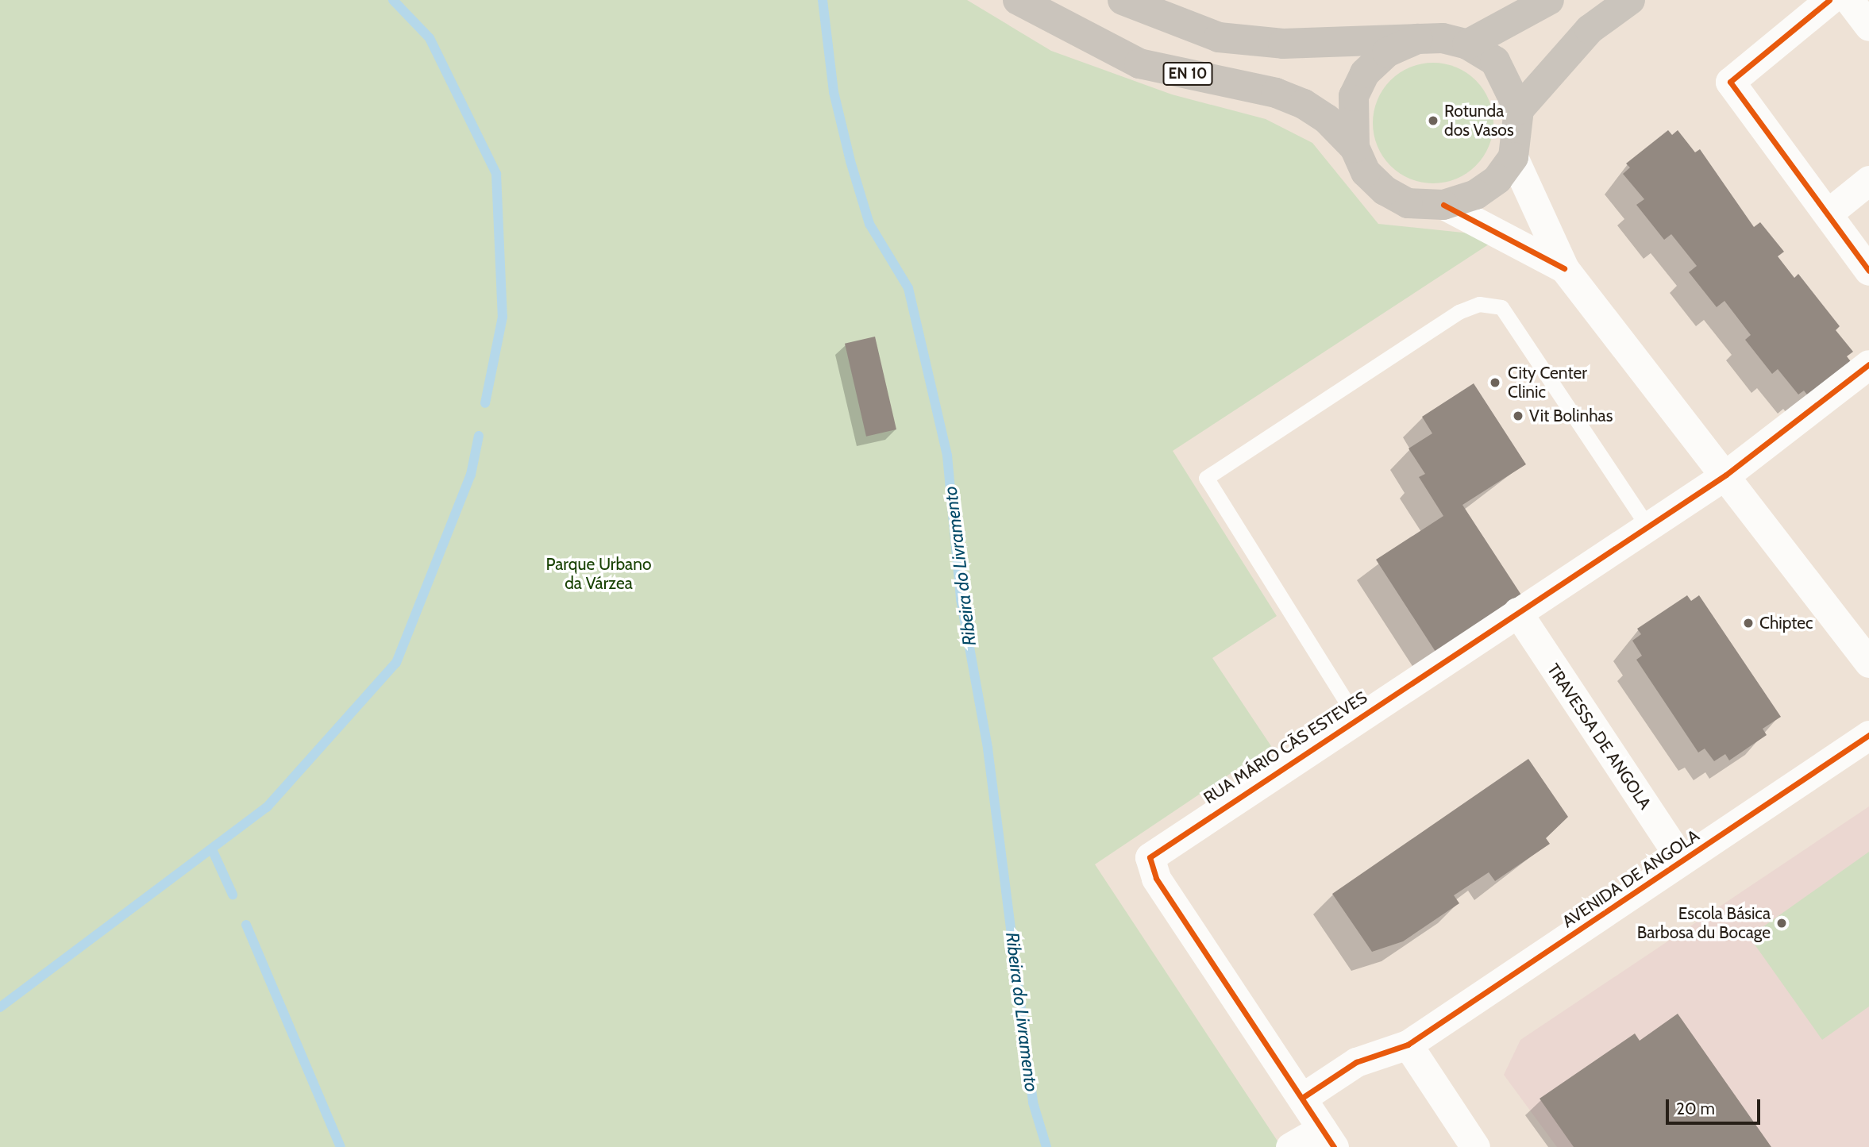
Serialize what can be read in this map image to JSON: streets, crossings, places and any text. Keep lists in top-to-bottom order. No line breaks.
{"streets":{"main road":["EN 10"],"street":["TRAVESSA DE ANGOLA","RUA MÁRIO CÃS ESTEVES","AVENIDA DE ANGOLA"]},"crossings":[["TRAVESSA DE ANGOLA","RUA MÁRIO CÃS ESTEVES"],["TRAVESSA DE ANGOLA","AVENIDA DE ANGOLA"],["RUA MÁRIO CÃS ESTEVES","AVENIDA DE ANGOLA"]],"water":["Ribeira do Livramento"],"parks":["Parque Urbano da Várzea"],"places":["Rotunda dos Vasos","City Center Clinic","Vit Bolinhas","Chiptec","Escola Básica Barbosa du Bocage"],"scale_bar":"20 m"}
